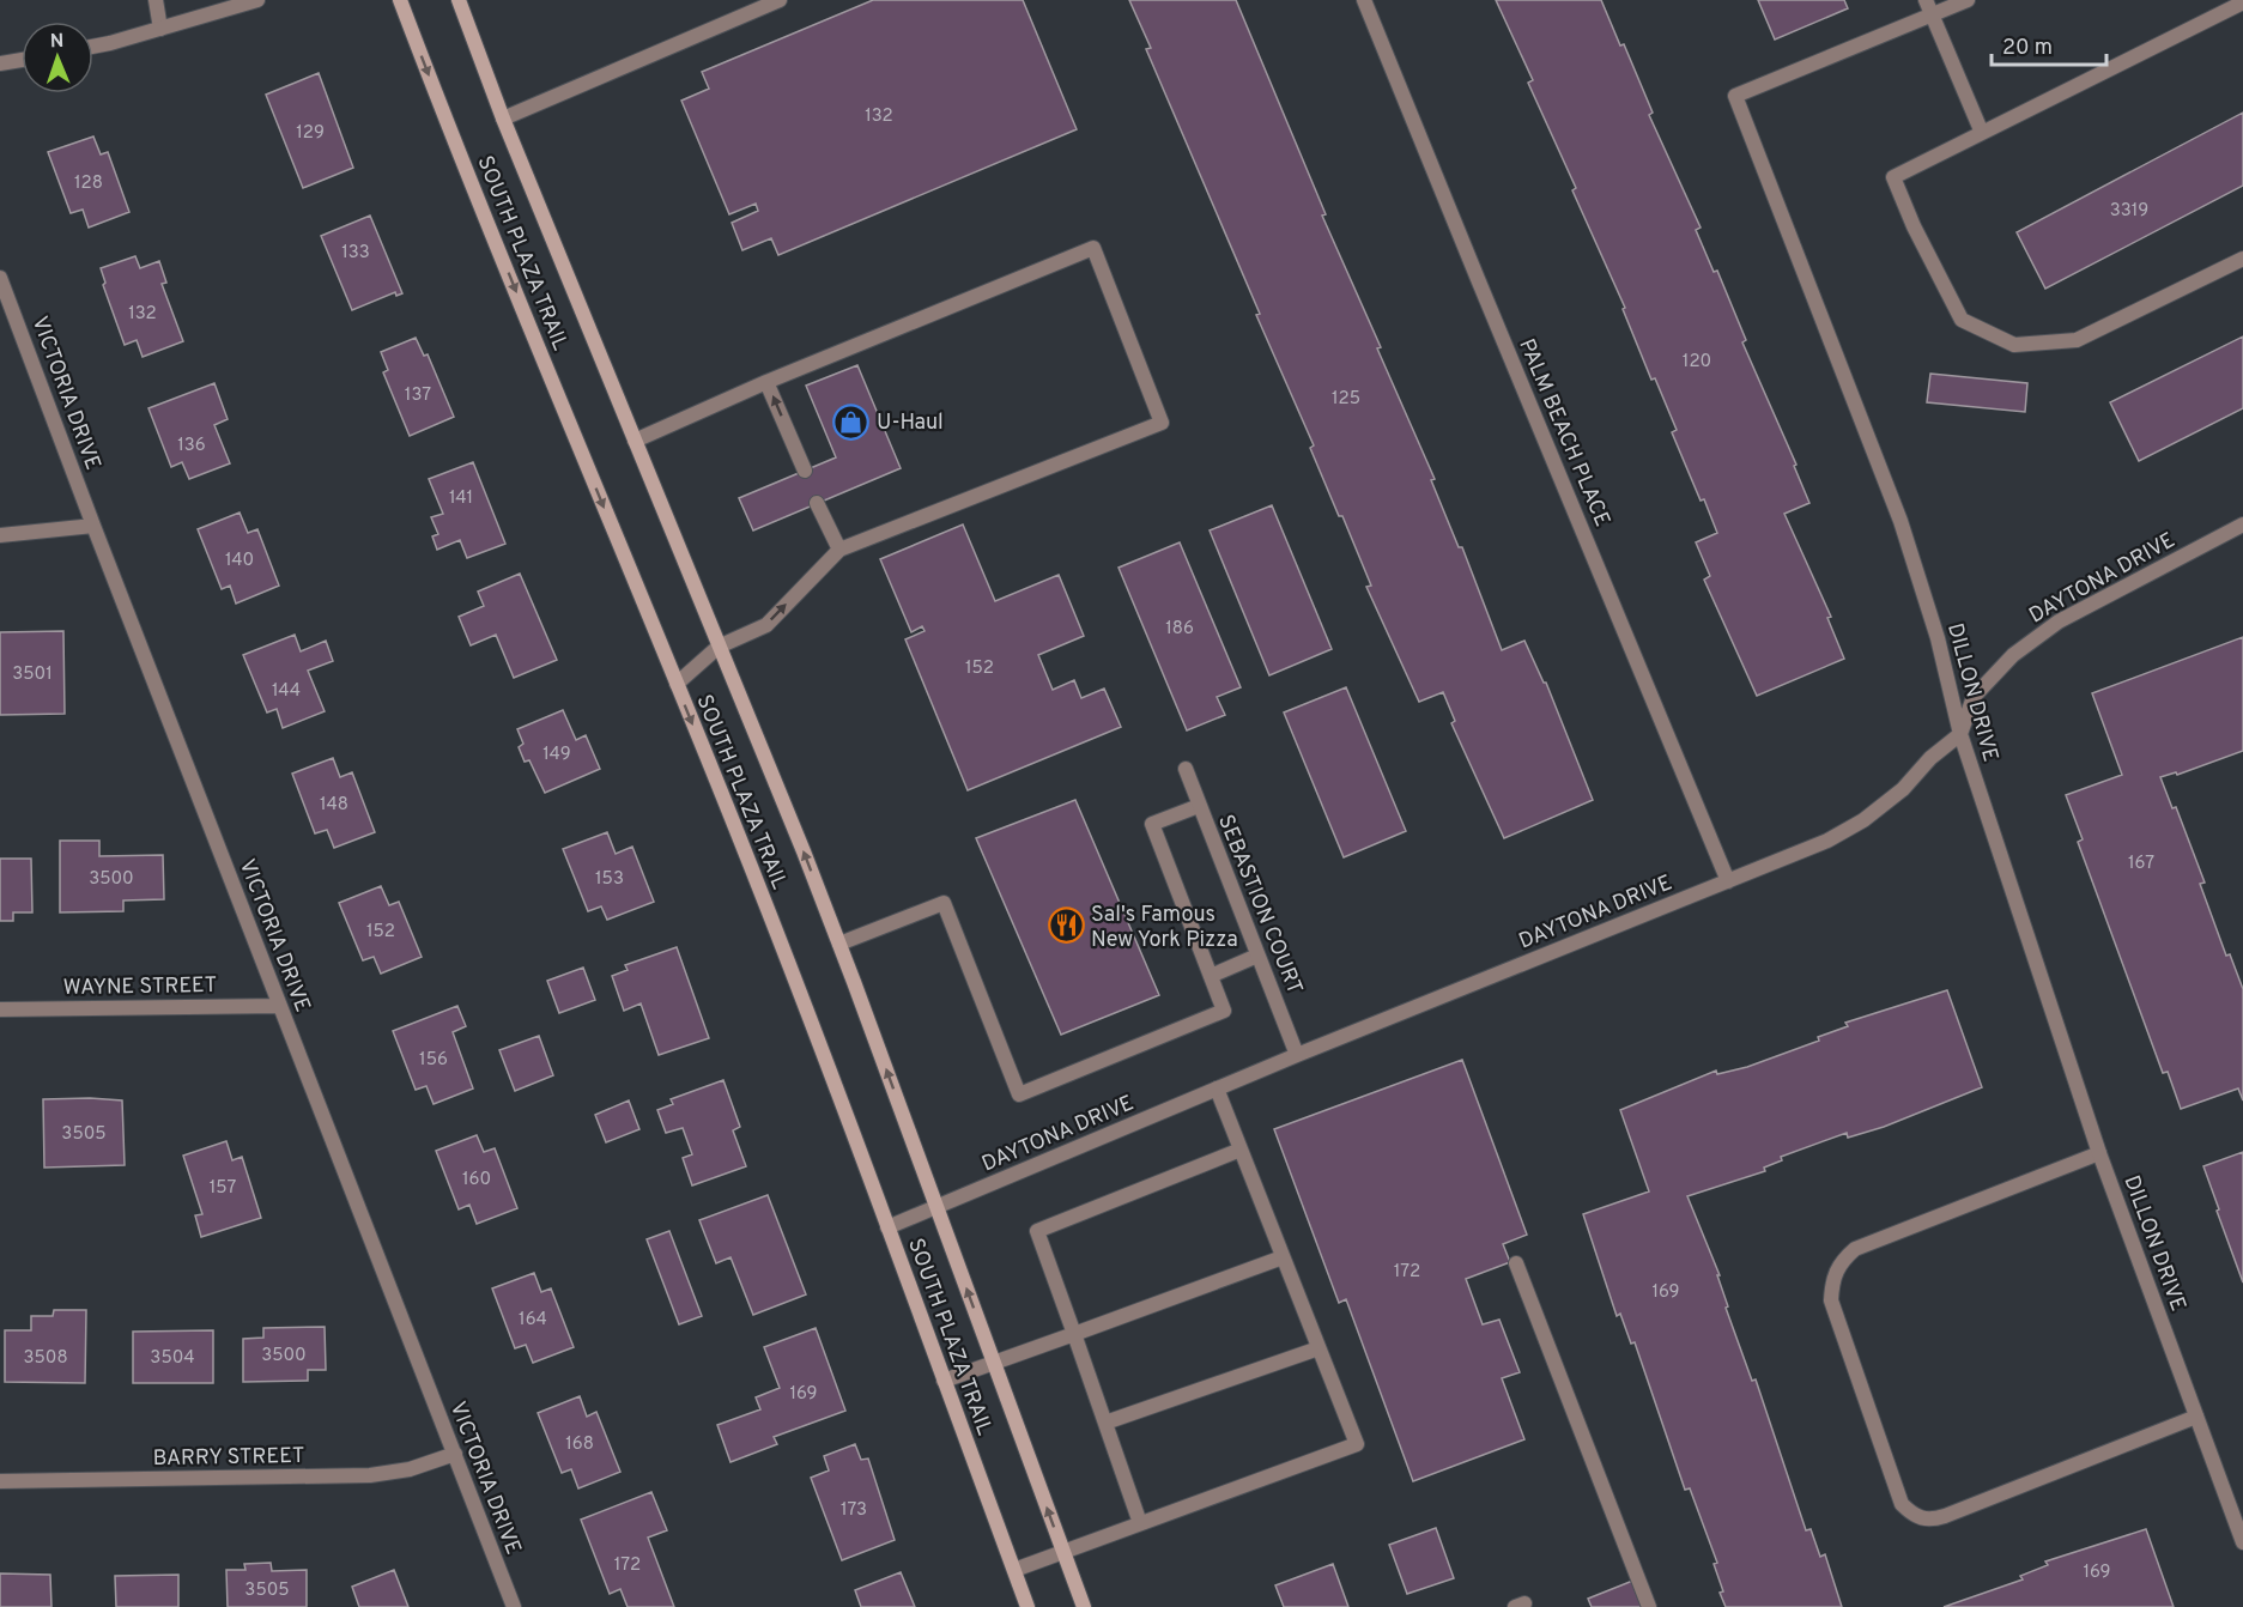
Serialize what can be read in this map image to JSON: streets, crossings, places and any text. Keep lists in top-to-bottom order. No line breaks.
{"streets":{"main road":["SOUTH PLAZA TRAIL"],"street":["VICTORIA DRIVE","PALM BEACH PLACE","DAYTONA DRIVE","DILLON DRIVE","SEBASTION COURT","WAYNE STREET","BARRY STREET"]},"crossings":[["SOUTH PLAZA TRAIL","DAYTONA DRIVE"],["VICTORIA DRIVE","WAYNE STREET"],["VICTORIA DRIVE","BARRY STREET"],["PALM BEACH PLACE","DAYTONA DRIVE"],["DAYTONA DRIVE","DILLON DRIVE"],["DAYTONA DRIVE","SEBASTION COURT"]],"places":{"shop":["U-Haul"],"restaurant":["Sal's Famous New York Pizza"]},"house_numbers":["132","129","128","3319","133","132","120","137","125","136","141","140","186","152","3501","144","149","148","167","3500","153","152","156","3505","160","157","172","169","164","3500","3508","3504","169","168","173","172","169","3505"],"scale_bar":"20 m","north":"top"}
